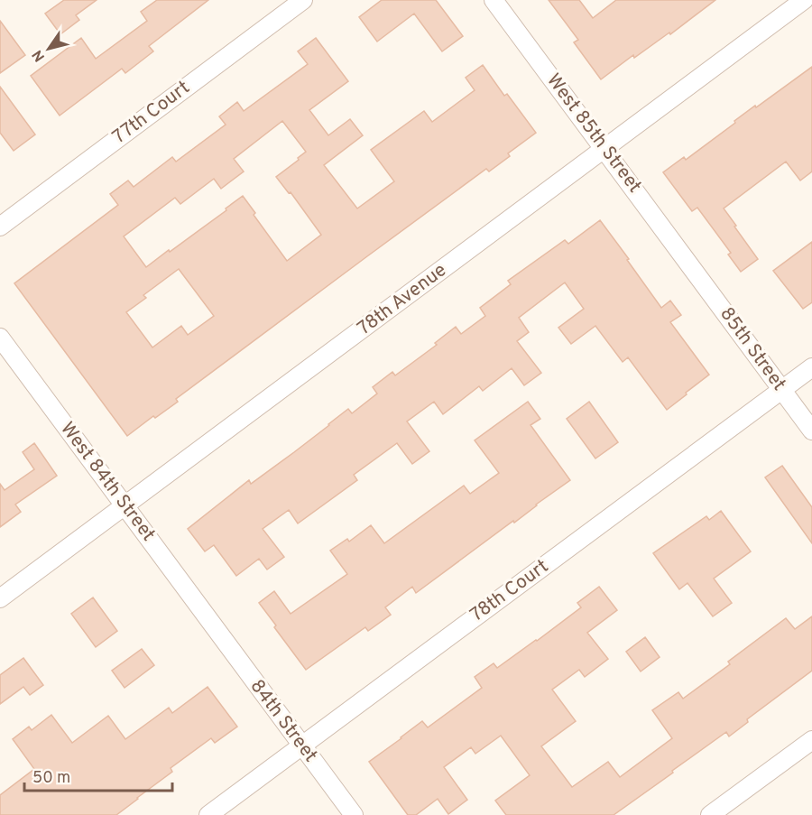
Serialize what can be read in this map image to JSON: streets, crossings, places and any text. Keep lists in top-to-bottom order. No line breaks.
{"streets":{"street":["77th Court","West 85th Street","78th Avenue","85th Street","West 84th Street","78th Court","84th Street"]},"crossings":[["West 85th Street","78th Avenue"],["West 85th Street","85th Street"],["78th Avenue","West 84th Street"],["85th Street","78th Court"],["West 84th Street","84th Street"],["78th Court","84th Street"]],"scale_bar":"50 m","north":"bottom left"}
